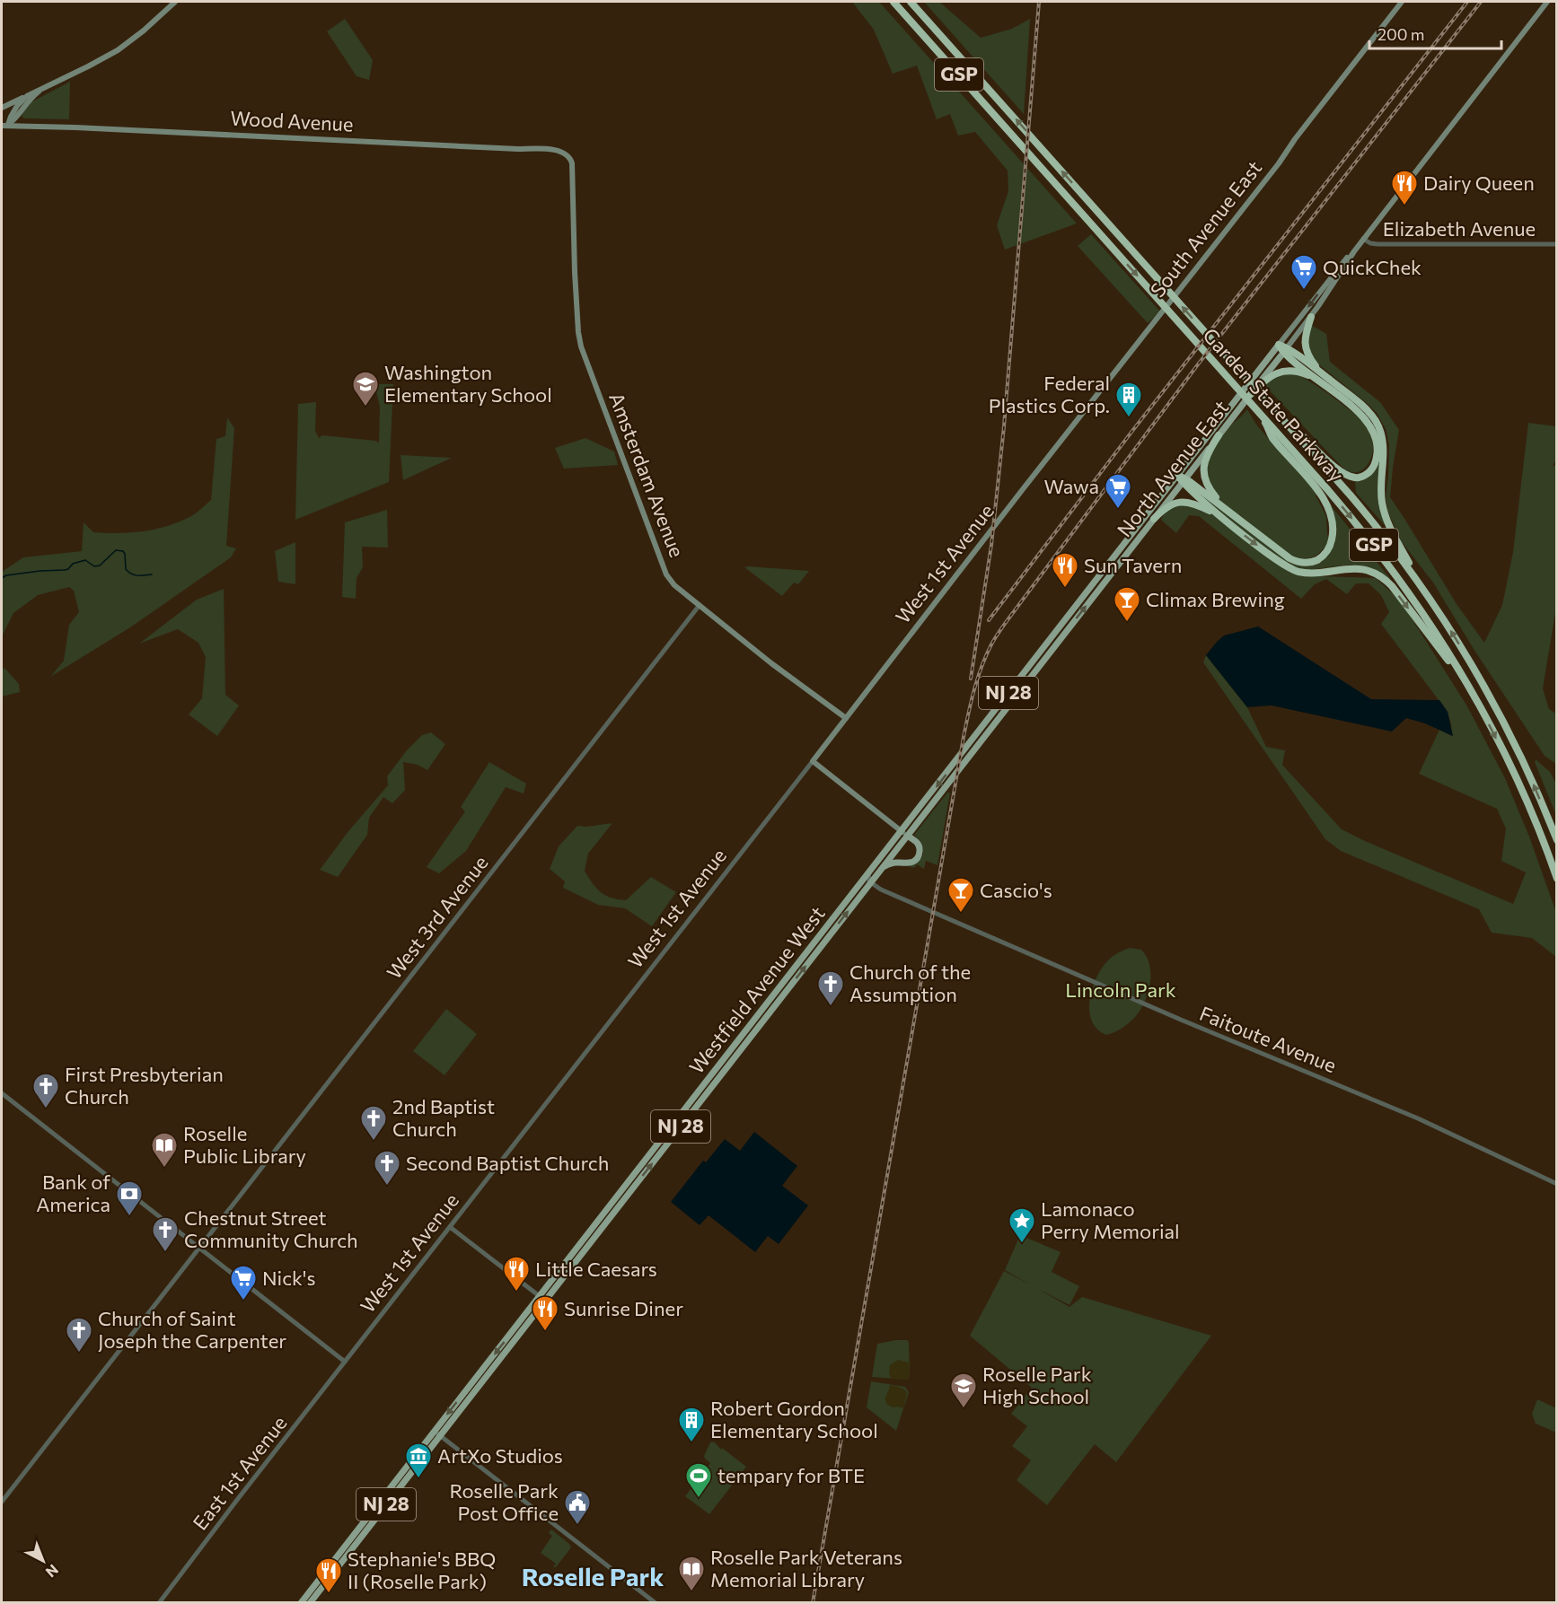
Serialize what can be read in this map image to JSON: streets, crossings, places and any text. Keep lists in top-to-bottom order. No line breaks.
{"streets":{"highway":["GSP","Garden State Parkway"],"main road":["Wood Avenue","South Avenue East","North Avenue East","Amsterdam Avenue","West 1st Avenue","NJ 28","Westfield Avenue West"],"street":["Elizabeth Avenue","West 3rd Avenue","Faitoute Avenue","East 1st Avenue"]},"crossings":[["Wood Avenue","Amsterdam Avenue"],["South Avenue East","West 1st Avenue"],["Elizabeth Avenue","North Avenue East"],["North Avenue East","Westfield Avenue West"],["Amsterdam Avenue","West 1st Avenue"],["Amsterdam Avenue","West 3rd Avenue"],["West 1st Avenue","East 1st Avenue"],["NJ 28","Westfield Avenue West"],["Westfield Avenue West","Faitoute Avenue"]],"districts":["Roselle Park"],"parks":["Lincoln Park"],"places":{"restaurant":["Dairy Queen","Sun Tavern","Little Caesars","Sunrise Diner","Stephanie's BBQ II (Roselle Park)"],"supermarket":["QuickChek","Wawa","Nick's"],"school or university":["Washington Elementary School","Roselle Park High School"],"building":["Federal Plastics Corp.","Robert Gordon Elementary School"],"bar":["Climax Brewing","Cascio's"],"church":["Church of the Assumption","First Presbyterian Church","2nd Baptist Church","Second Baptist Church","Chestnut Street Community Church","Church of Saint Joseph the Carpenter"],"library":["Roselle Public Library","Roselle Park Veterans Memorial Library"],"bank":["Bank of America"],"place":["Lamonaco Perry Memorial"],"museum":["ArtXo Studios"],"sports":["tempary for BTE"],"public building":["Roselle Park Post Office"]},"scale_bar":"200 m","north":"bottom right"}
